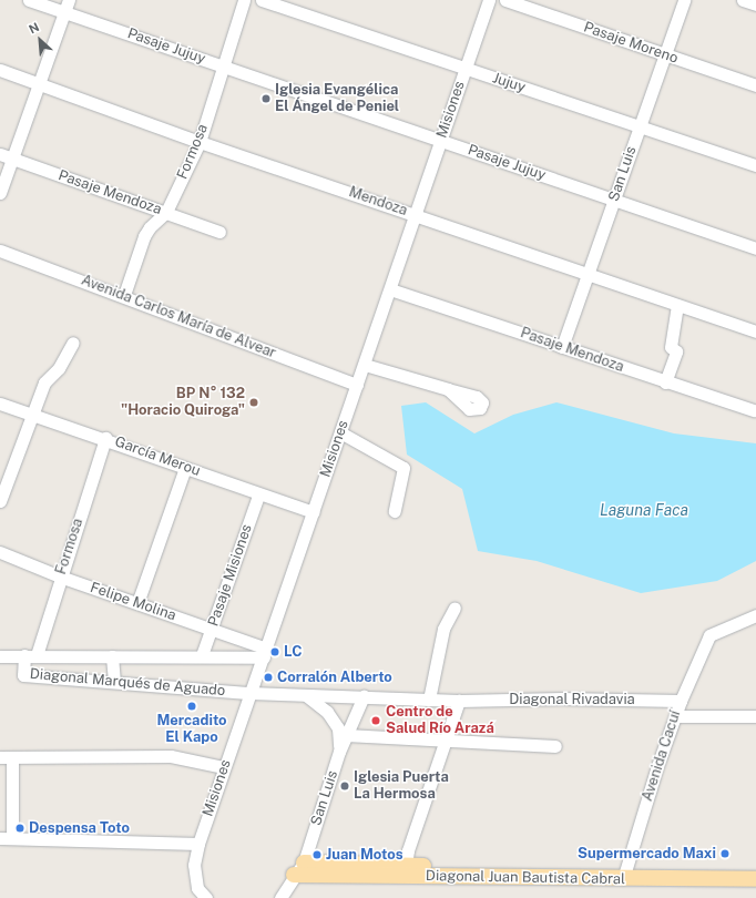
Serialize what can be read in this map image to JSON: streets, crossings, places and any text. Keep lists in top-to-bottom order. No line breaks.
{"streets":{"main road":["Diagonal Juan Bautista Cabral"],"street":["Pasaje Moreno","Pasaje Jujuy","Jujuy","Misiones","Formosa","San Luis","Pasaje Mendoza","Mendoza","Avenida Carlos María de Alvear","García Merou","Pasaje Misiones","Felipe Molina","Diagonal Marqués de Aguado","Diagonal Rivadavia","Avenida Cacuí"]},"crossings":[["Pasaje Moreno","San Luis"],["Pasaje Jujuy","Misiones"],["Pasaje Jujuy","Formosa"],["Pasaje Jujuy","San Luis"],["Jujuy","Misiones"],["Jujuy","San Luis"],["Misiones","Pasaje Mendoza"],["Misiones","Mendoza"],["Misiones","Avenida Carlos María de Alvear"],["Misiones","García Merou"],["Misiones","Felipe Molina"],["Misiones","Diagonal Marqués de Aguado"],["Misiones","Diagonal Rivadavia"],["Formosa","Pasaje Mendoza"],["Formosa","Mendoza"],["Formosa","Avenida Carlos María de Alvear"],["Formosa","García Merou"],["Formosa","Felipe Molina"],["Formosa","Diagonal Marqués de Aguado"],["San Luis","Pasaje Mendoza"],["San Luis","Mendoza"],["San Luis","Diagonal Rivadavia"],["San Luis","Diagonal Juan Bautista Cabral"],["García Merou","Pasaje Misiones"],["Pasaje Misiones","Felipe Molina"],["Pasaje Misiones","Diagonal Marqués de Aguado"],["Felipe Molina","Diagonal Marqués de Aguado"],["Diagonal Marqués de Aguado","Diagonal Rivadavia"],["Diagonal Rivadavia","Avenida Cacuí"],["Avenida Cacuí","Diagonal Juan Bautista Cabral"]],"water":["Laguna Faca"],"places":["Iglesia Evangélica El Ángel de Peniel","BP N° 132 \"Horacio Quiroga\"","LC","Corralón Alberto","Mercadito El Kapo","Centro de Salud Río Arazá","Iglesia Puerta La Hermosa","Despensa Toto","Supermercado Maxi","Juan Motos"],"north":"top left"}
